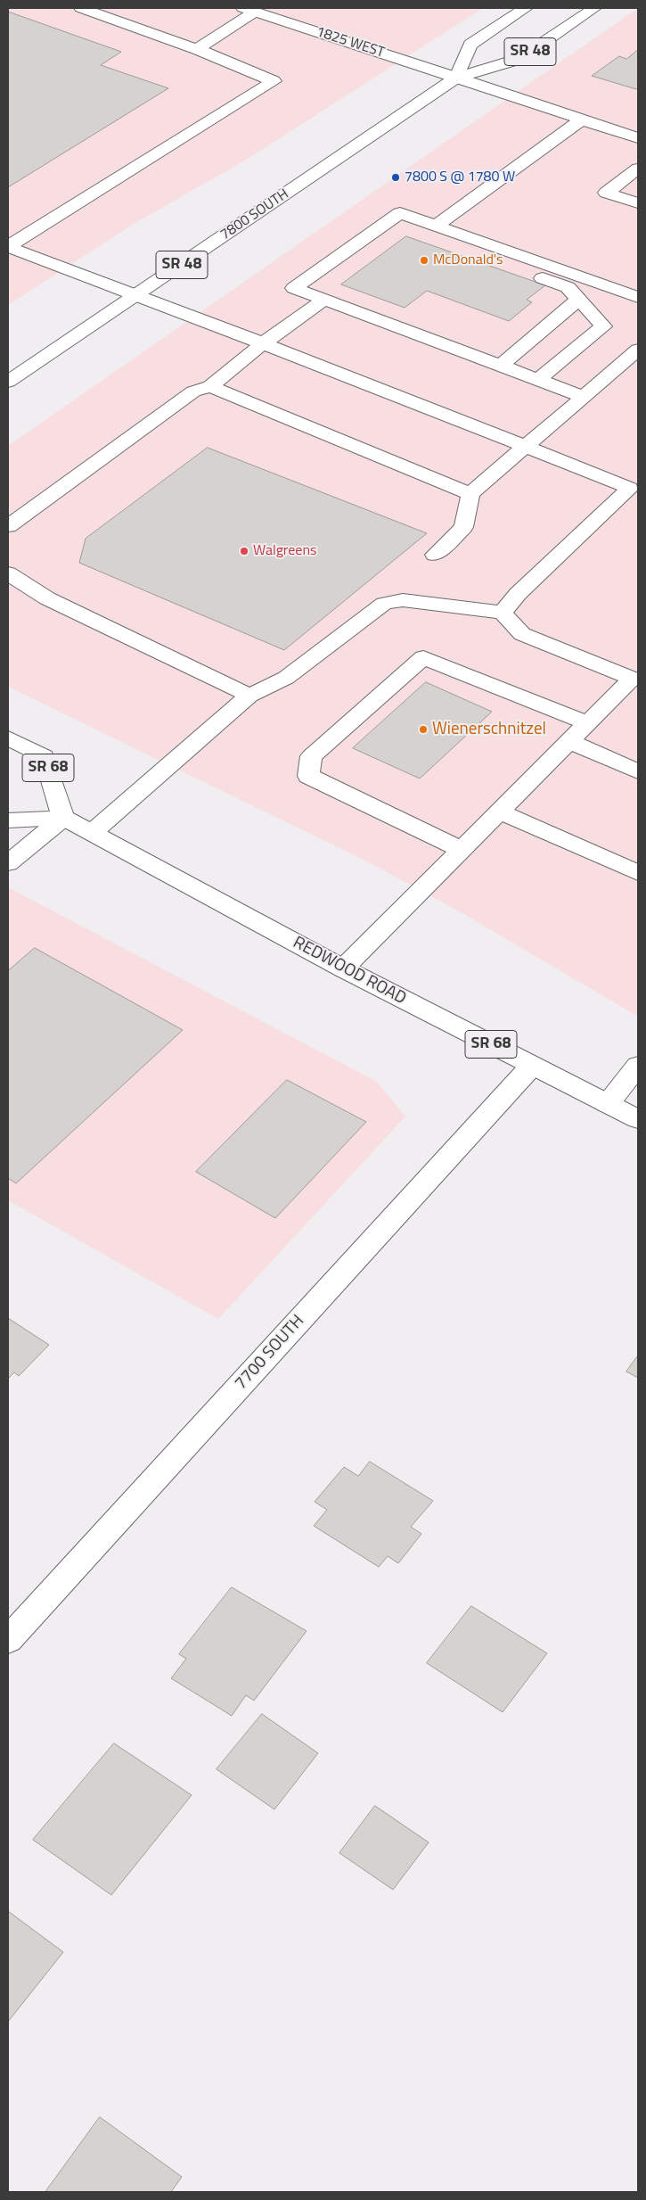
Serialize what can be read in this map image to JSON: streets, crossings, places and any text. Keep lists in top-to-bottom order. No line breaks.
{"streets":{"main road":["1825 WEST","SR 48","7800 SOUTH","SR 68","REDWOOD ROAD","7700 SOUTH"]},"crossings":[["1825 WEST","SR 48"],["1825 WEST","7800 SOUTH"],["SR 48","7800 SOUTH"],["SR 68","REDWOOD ROAD"],["REDWOOD ROAD","7700 SOUTH"]],"places":["7800 S @ 1780 W","McDonald's","Walgreens","Wienerschnitzel"]}
